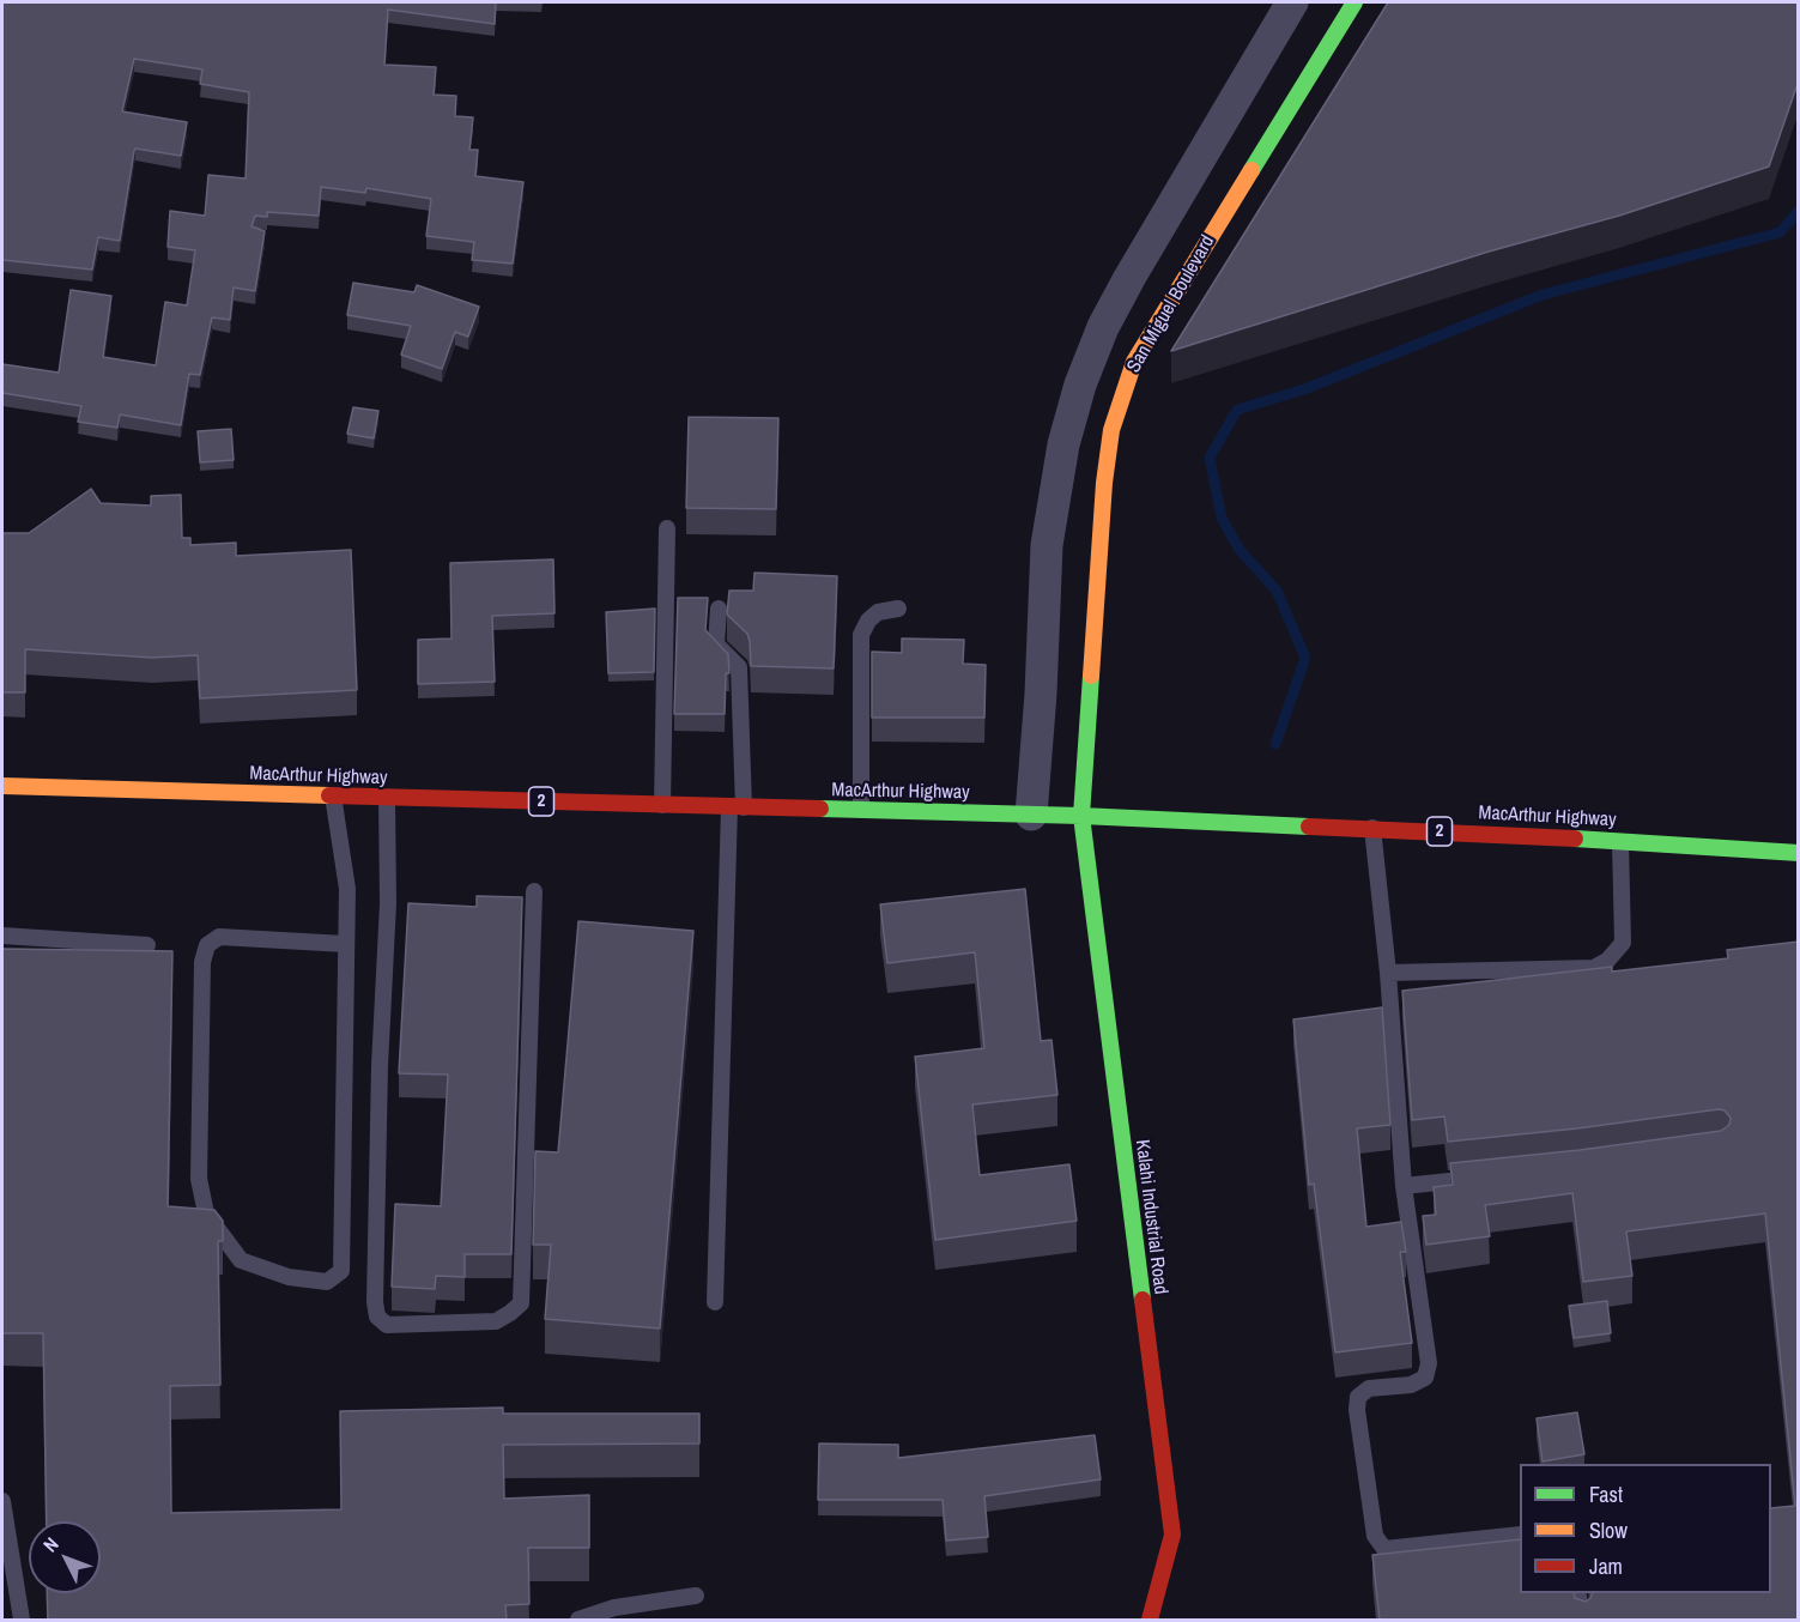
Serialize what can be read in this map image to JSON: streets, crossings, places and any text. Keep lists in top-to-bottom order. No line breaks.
{"streets":{"main road":["San Miguel Boulevard","MacArthur Highway","2","Kalahi Industrial Road"]},"crossings":[["San Miguel Boulevard","MacArthur Highway"],["San Miguel Boulevard","Kalahi Industrial Road"],["MacArthur Highway","Kalahi Industrial Road"]],"legend":["Fast","Slow","Jam"],"north":"top left"}
